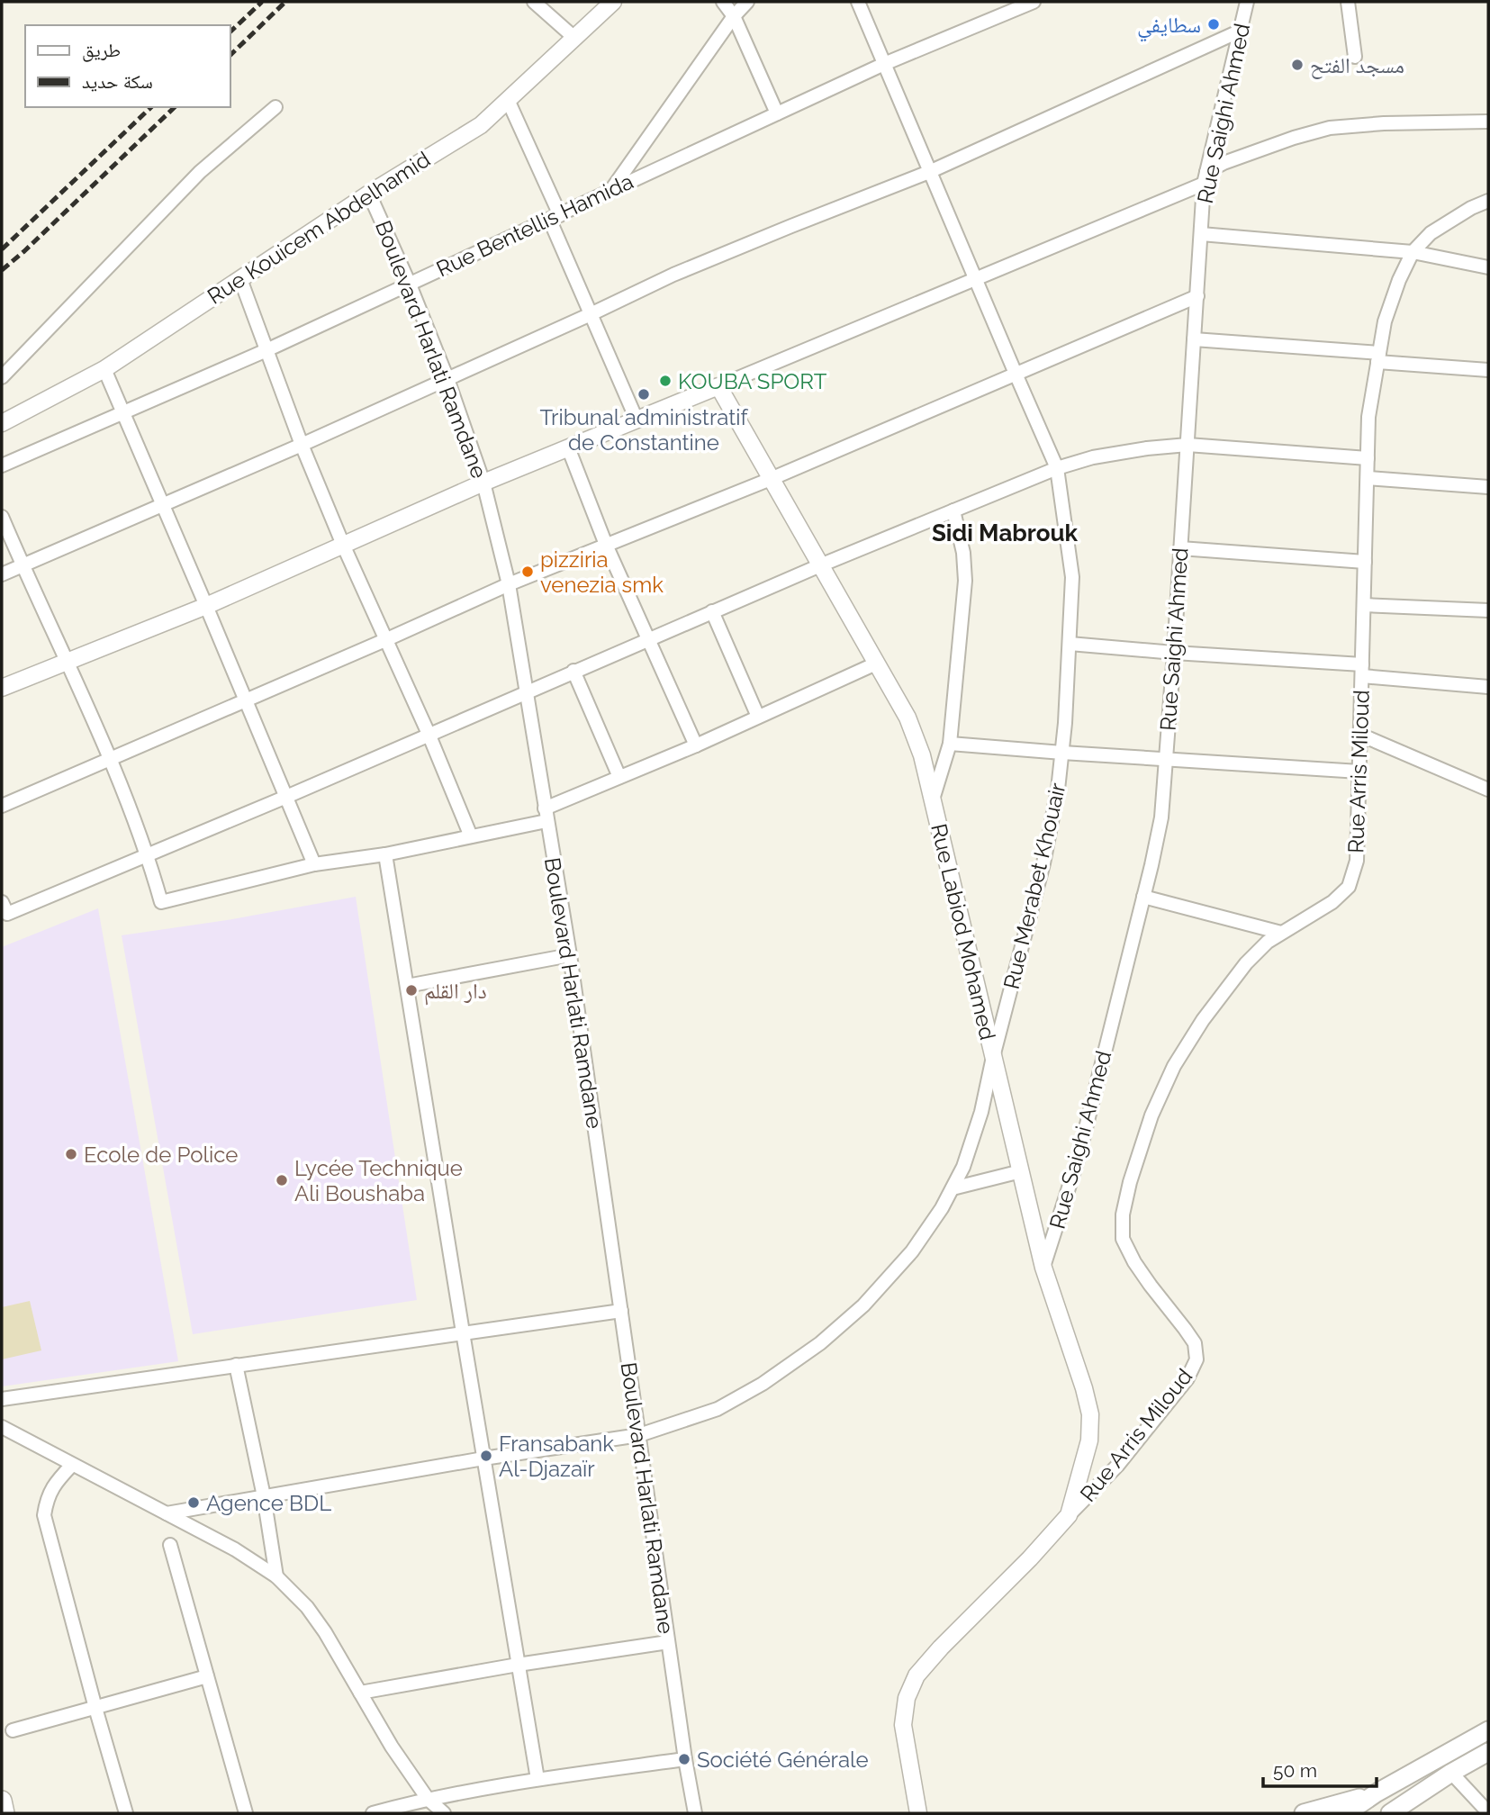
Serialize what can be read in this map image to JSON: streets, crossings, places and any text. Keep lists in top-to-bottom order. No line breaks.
{"streets":{"street":["Rue Saighi Ahmed","Rue Bentellis Hamida","Rue Kouicem Abdelhamid","Boulevard Harlati Ramdane","Rue Arris Miloud","Rue Merabet Khouair","Rue Labiod Mohamed"]},"crossings":[["Rue Saighi Ahmed","Rue Labiod Mohamed"],["Rue Bentellis Hamida","Boulevard Harlati Ramdane"],["Rue Bentellis Hamida","Rue Merabet Khouair"],["Rue Kouicem Abdelhamid","Boulevard Harlati Ramdane"],["Boulevard Harlati Ramdane","Rue Merabet Khouair"],["Rue Arris Miloud","Rue Labiod Mohamed"],["Rue Merabet Khouair","Rue Labiod Mohamed"]],"districts":["Sidi Mabrouk"],"places":["سطايفي","مسجد الفتح","KOUBA SPORT","Tribunal administratif de Constantine","pizziria venezia smk","دار القلم","Ecole de Police","Lycée Technique Ali Boushaba","Fransabank Al-Djazaïr","Agence BDL","Société Générale"],"legend":["طريق","سكة حديد"],"scale_bar":"50 m"}
